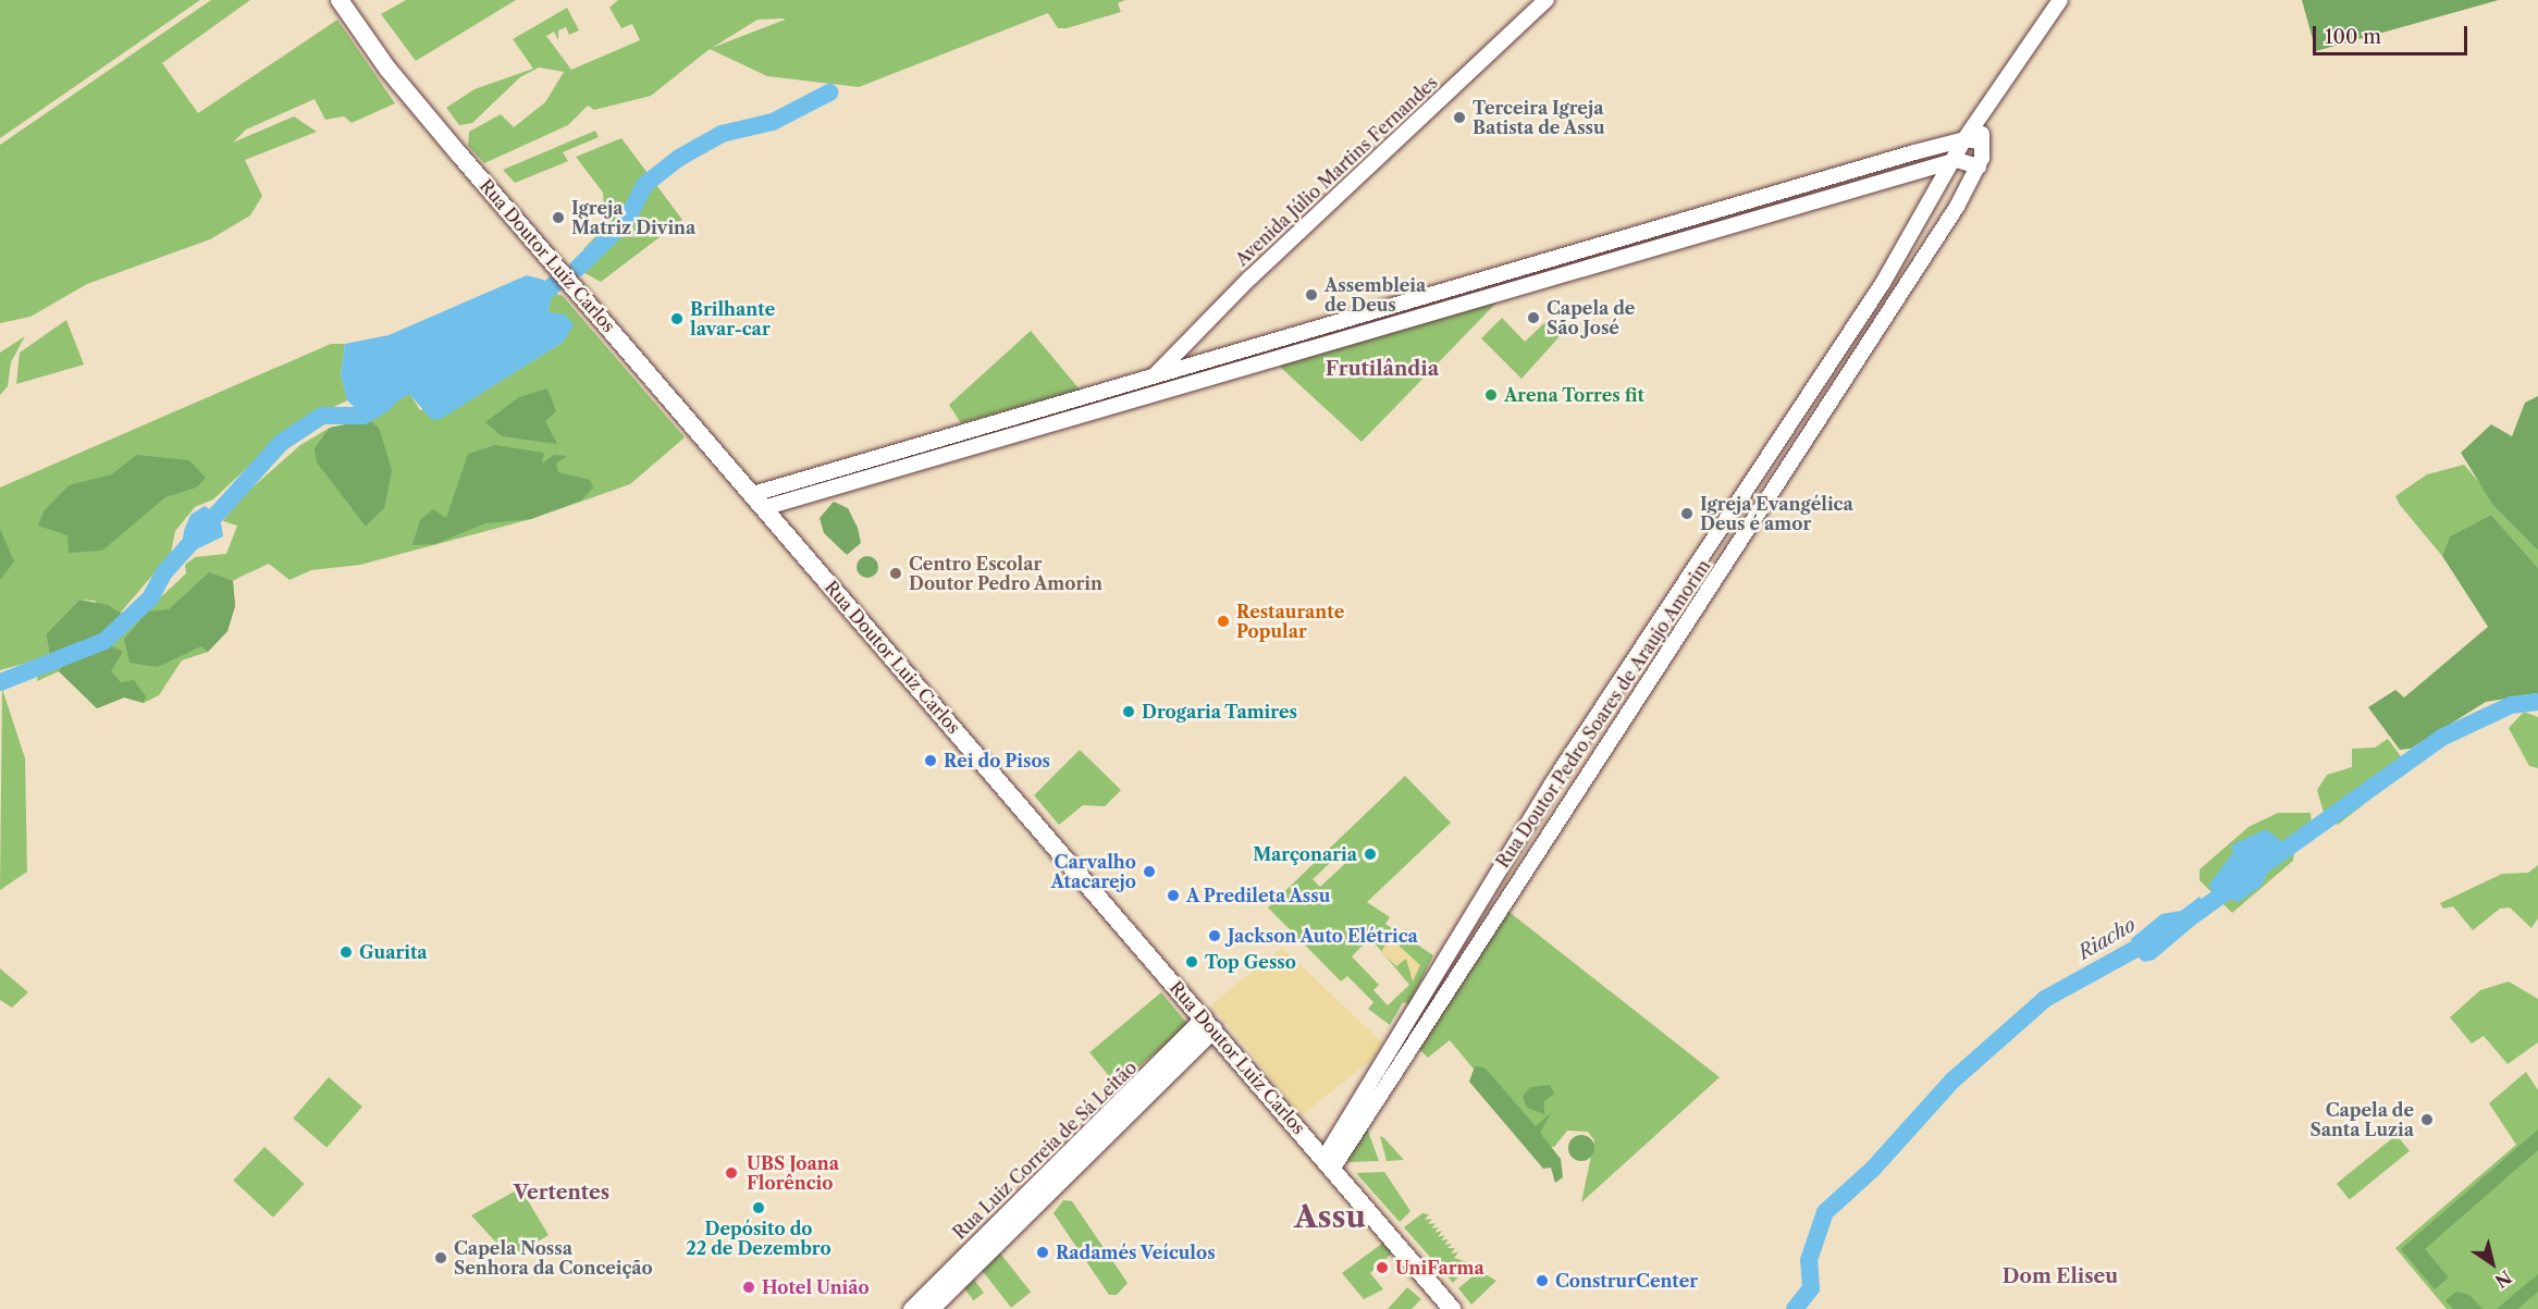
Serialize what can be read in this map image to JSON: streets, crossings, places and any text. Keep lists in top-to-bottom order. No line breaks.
{"streets":{"main road":["Rua Doutor Luiz Carlos","Rua Luiz Correia de Sá Leitão"],"street":["Avenida Júlio Martins Fernandes","Rua Doutor Pedro Soares de Araujo Amorim"]},"crossings":[["Rua Doutor Luiz Carlos","Rua Doutor Pedro Soares de Araujo Amorim"],["Rua Doutor Luiz Carlos","Rua Luiz Correia de Sá Leitão"]],"districts":["Frutilândia","Vertentes","Assu","Dom Eliseu"],"water":["Riacho"],"places":["Terceira Igreja Batista de Assu","Igreja Matriz Divina","Assembleia de Deus","Capela de São José","Brilhante lavar-car","Arena Torres fit","Igreja Evangélica Deus é amor","Centro Escolar Doutor Pedro Amorin","Restaurante Popular","Drogaria Tamires","Rei do Pisos","Marçonaria","Carvalho Atacarejo","A Predileta Assu","Jackson Auto Elétrica","Guarita","Top Gesso","Capela de Santa Luzia","UBS Joana Florêncio","Depósito do 22 de Dezembro","Radamés Veículos","Capela Nossa Senhora da Conceição","UniFarma","ConstrurCenter","Hotel União"],"scale_bar":"100 m","north":"bottom right"}
